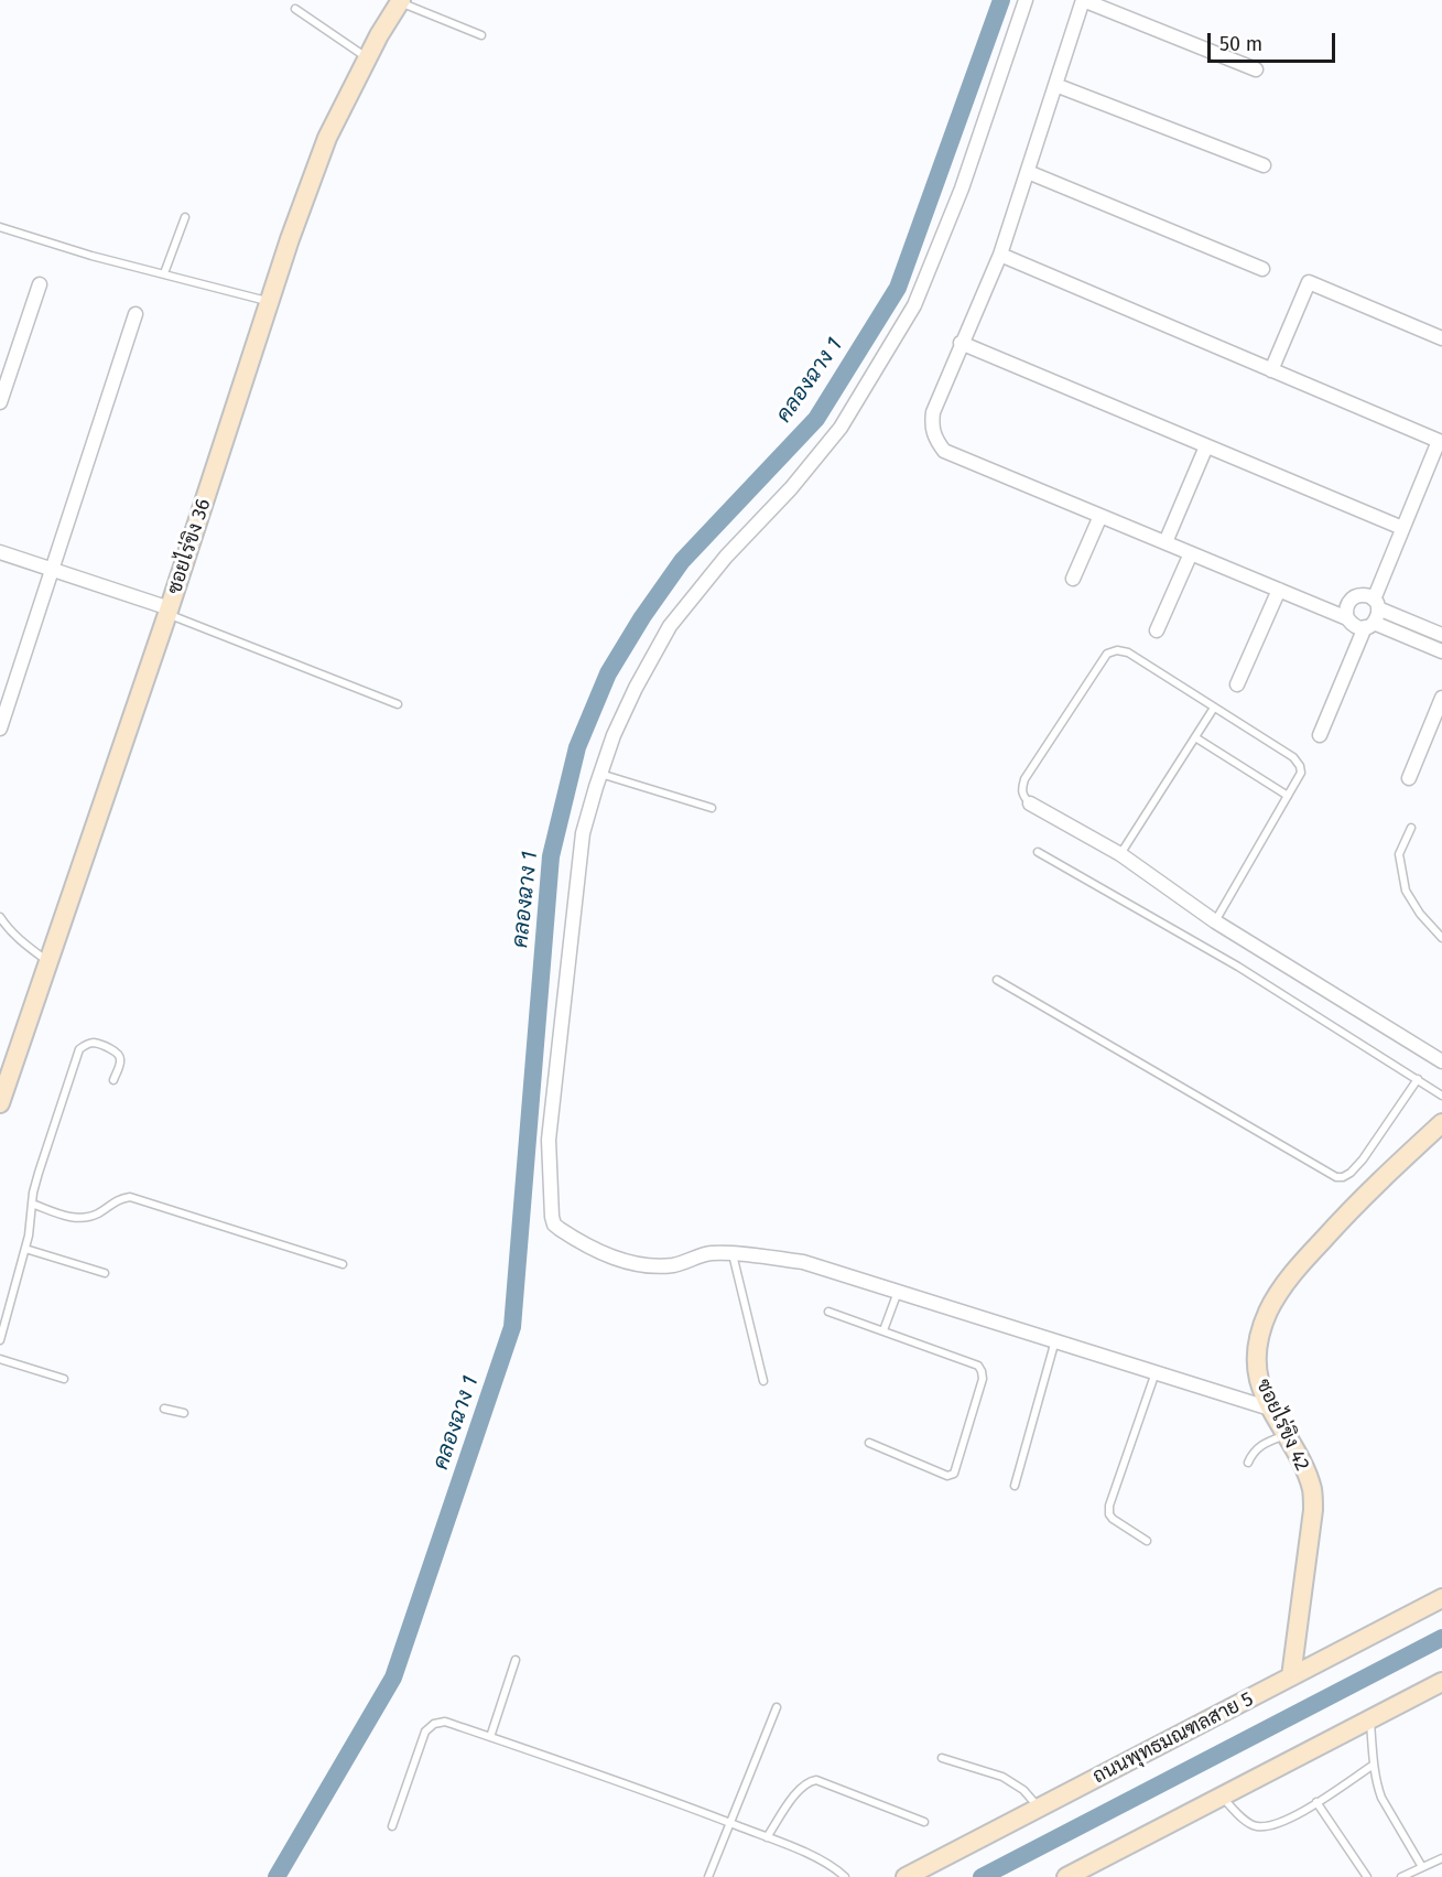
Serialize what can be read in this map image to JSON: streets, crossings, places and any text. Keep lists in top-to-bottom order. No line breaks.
{"streets":{"street":["ซอยไร่ขิง 36","ซอยไร่ขิง 42","ถนนพุทธมณฑลสาย 5"]},"crossings":[["ซอยไร่ขิง 42","ถนนพุทธมณฑลสาย 5"]],"water":["คลองฉาง 1"],"scale_bar":"50 m"}
